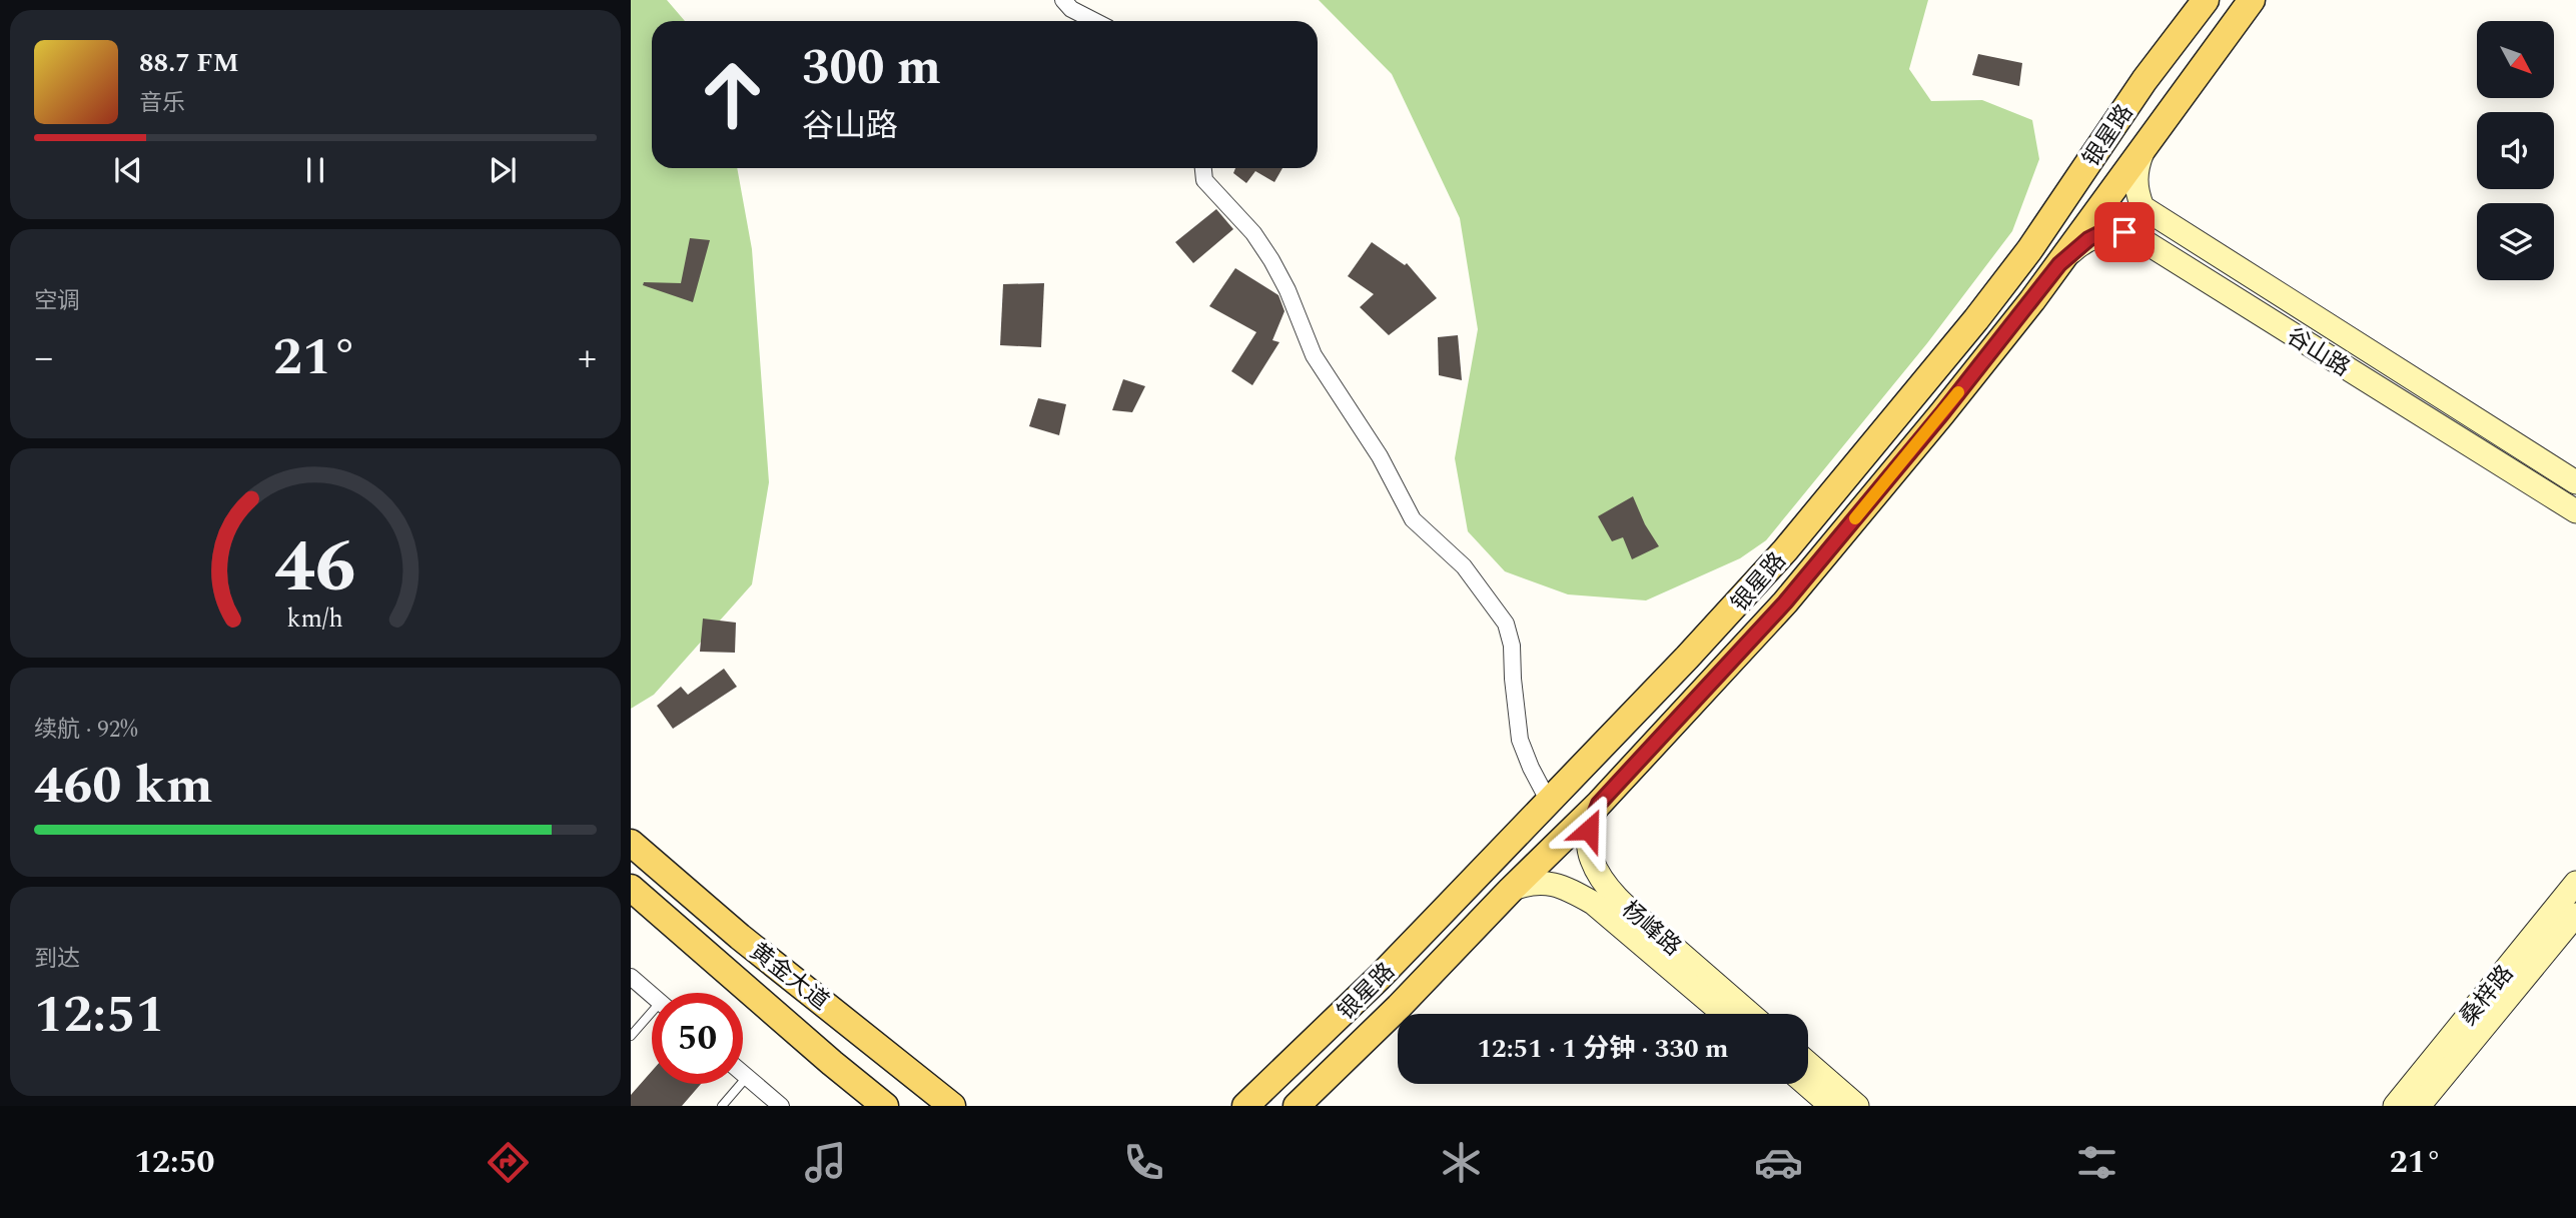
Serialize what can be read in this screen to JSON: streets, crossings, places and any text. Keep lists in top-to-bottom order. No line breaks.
{"streets":{"main road":["银星路","谷山路","杨峰路","黄金大道","桑梓路"]},"crossings":[["银星路","谷山路"],["银星路","杨峰路"]],"north":"bottom right","page":{"turn":["300 m","谷山路"],"song":["88.7 FM","音乐"],"tile":["空调",["续航 · 92%","460 km"],["到达","12:51"]],"heat":["−","21°","+"],"limit":"50","trip":"12:51 · 1 分钟 · 330 m","tabs":["12:50","21°"],"gauge":["46","km/h"]}}
